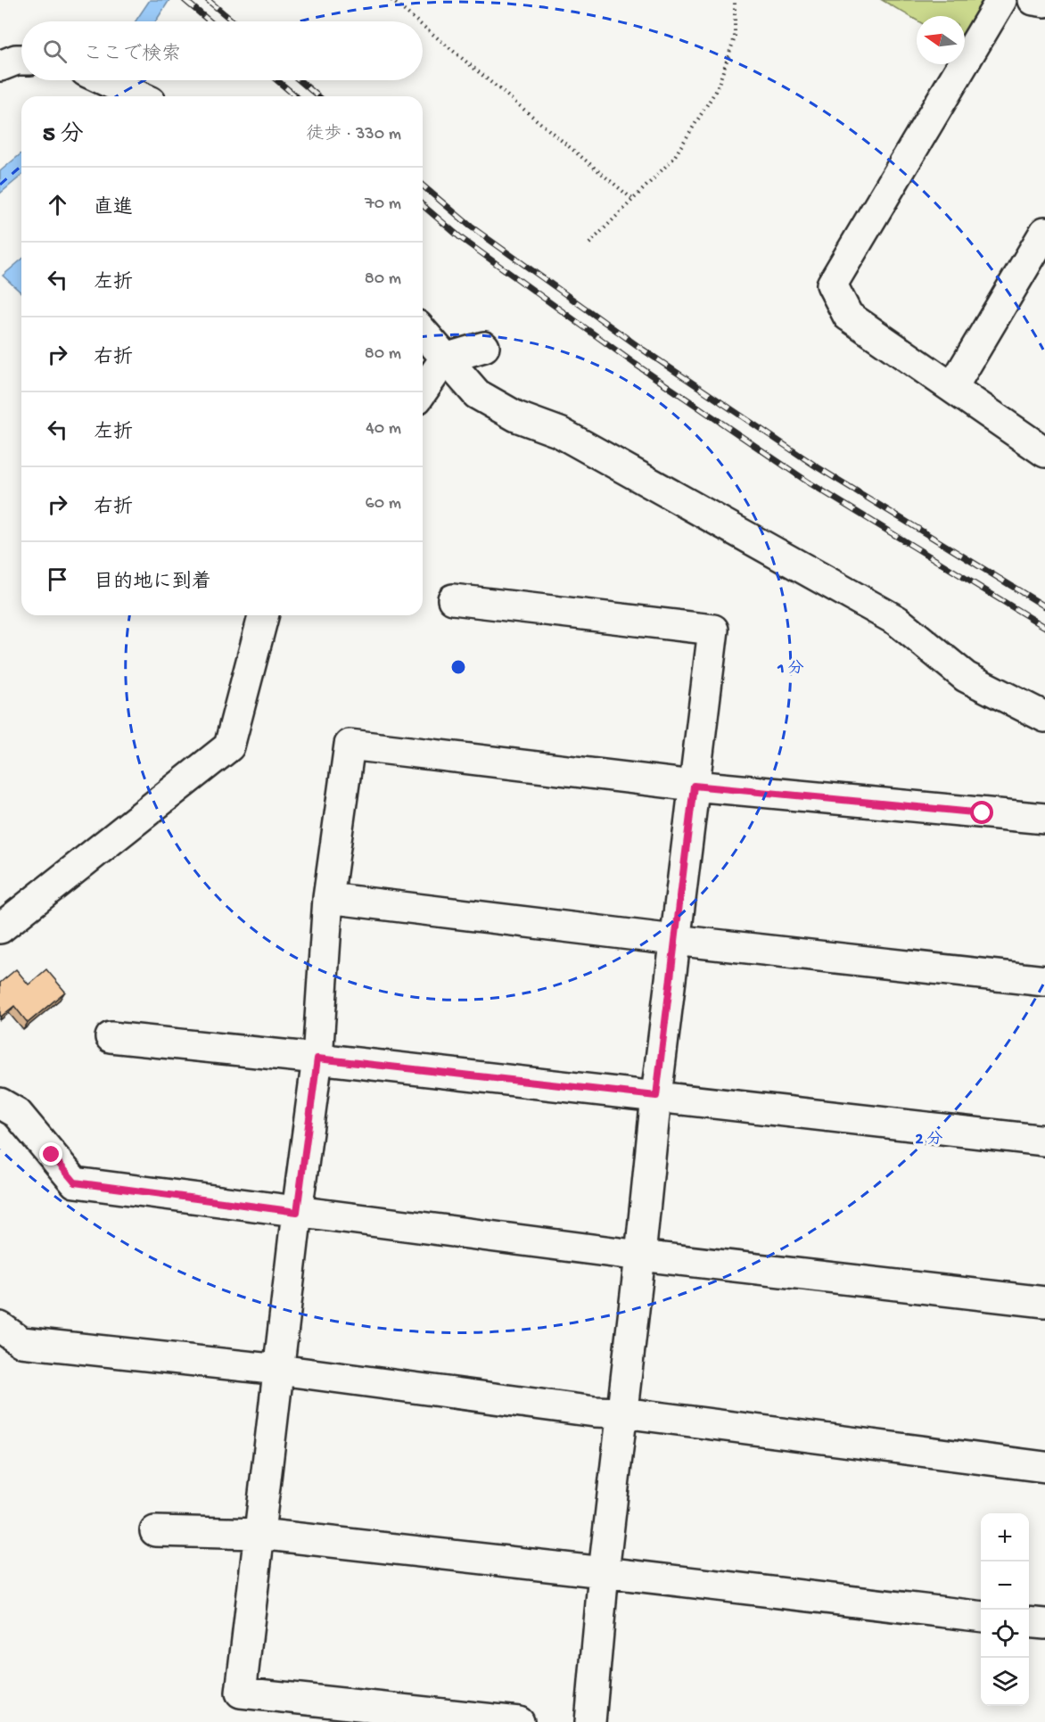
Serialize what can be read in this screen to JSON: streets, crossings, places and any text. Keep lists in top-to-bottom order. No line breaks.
{"north":"left","page":{"search":"ここで検索","heading":["5 分","徒歩 · 330 m"],"list":[["直進","70 m"],["左折","80 m"],["右折","80 m"],["左折","40 m"],["右折","60 m"],"目的地に到着"],"map_buttons":["+","−"]},"rings":["1 分","2 分"]}
